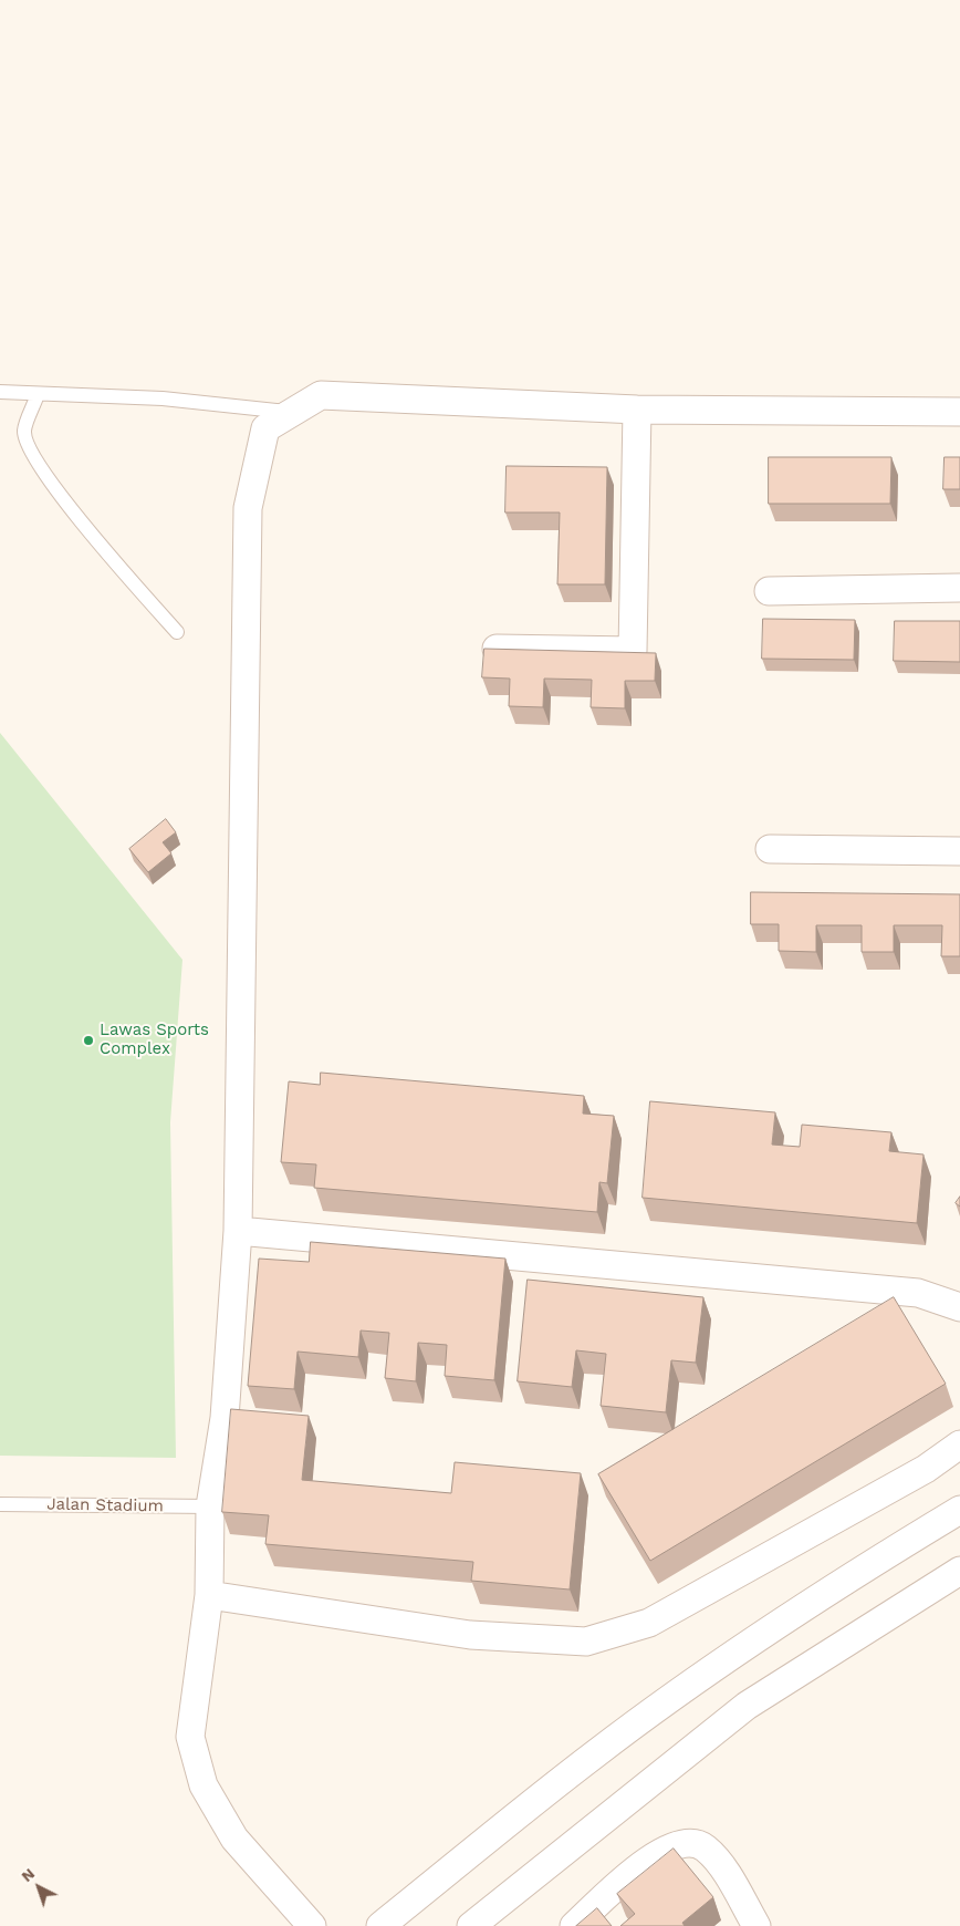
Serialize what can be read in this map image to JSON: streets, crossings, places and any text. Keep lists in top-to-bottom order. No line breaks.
{"streets":{"lane":["Jalan Stadium"]},"places":["Lawas Sports Complex"],"north":"top left"}
